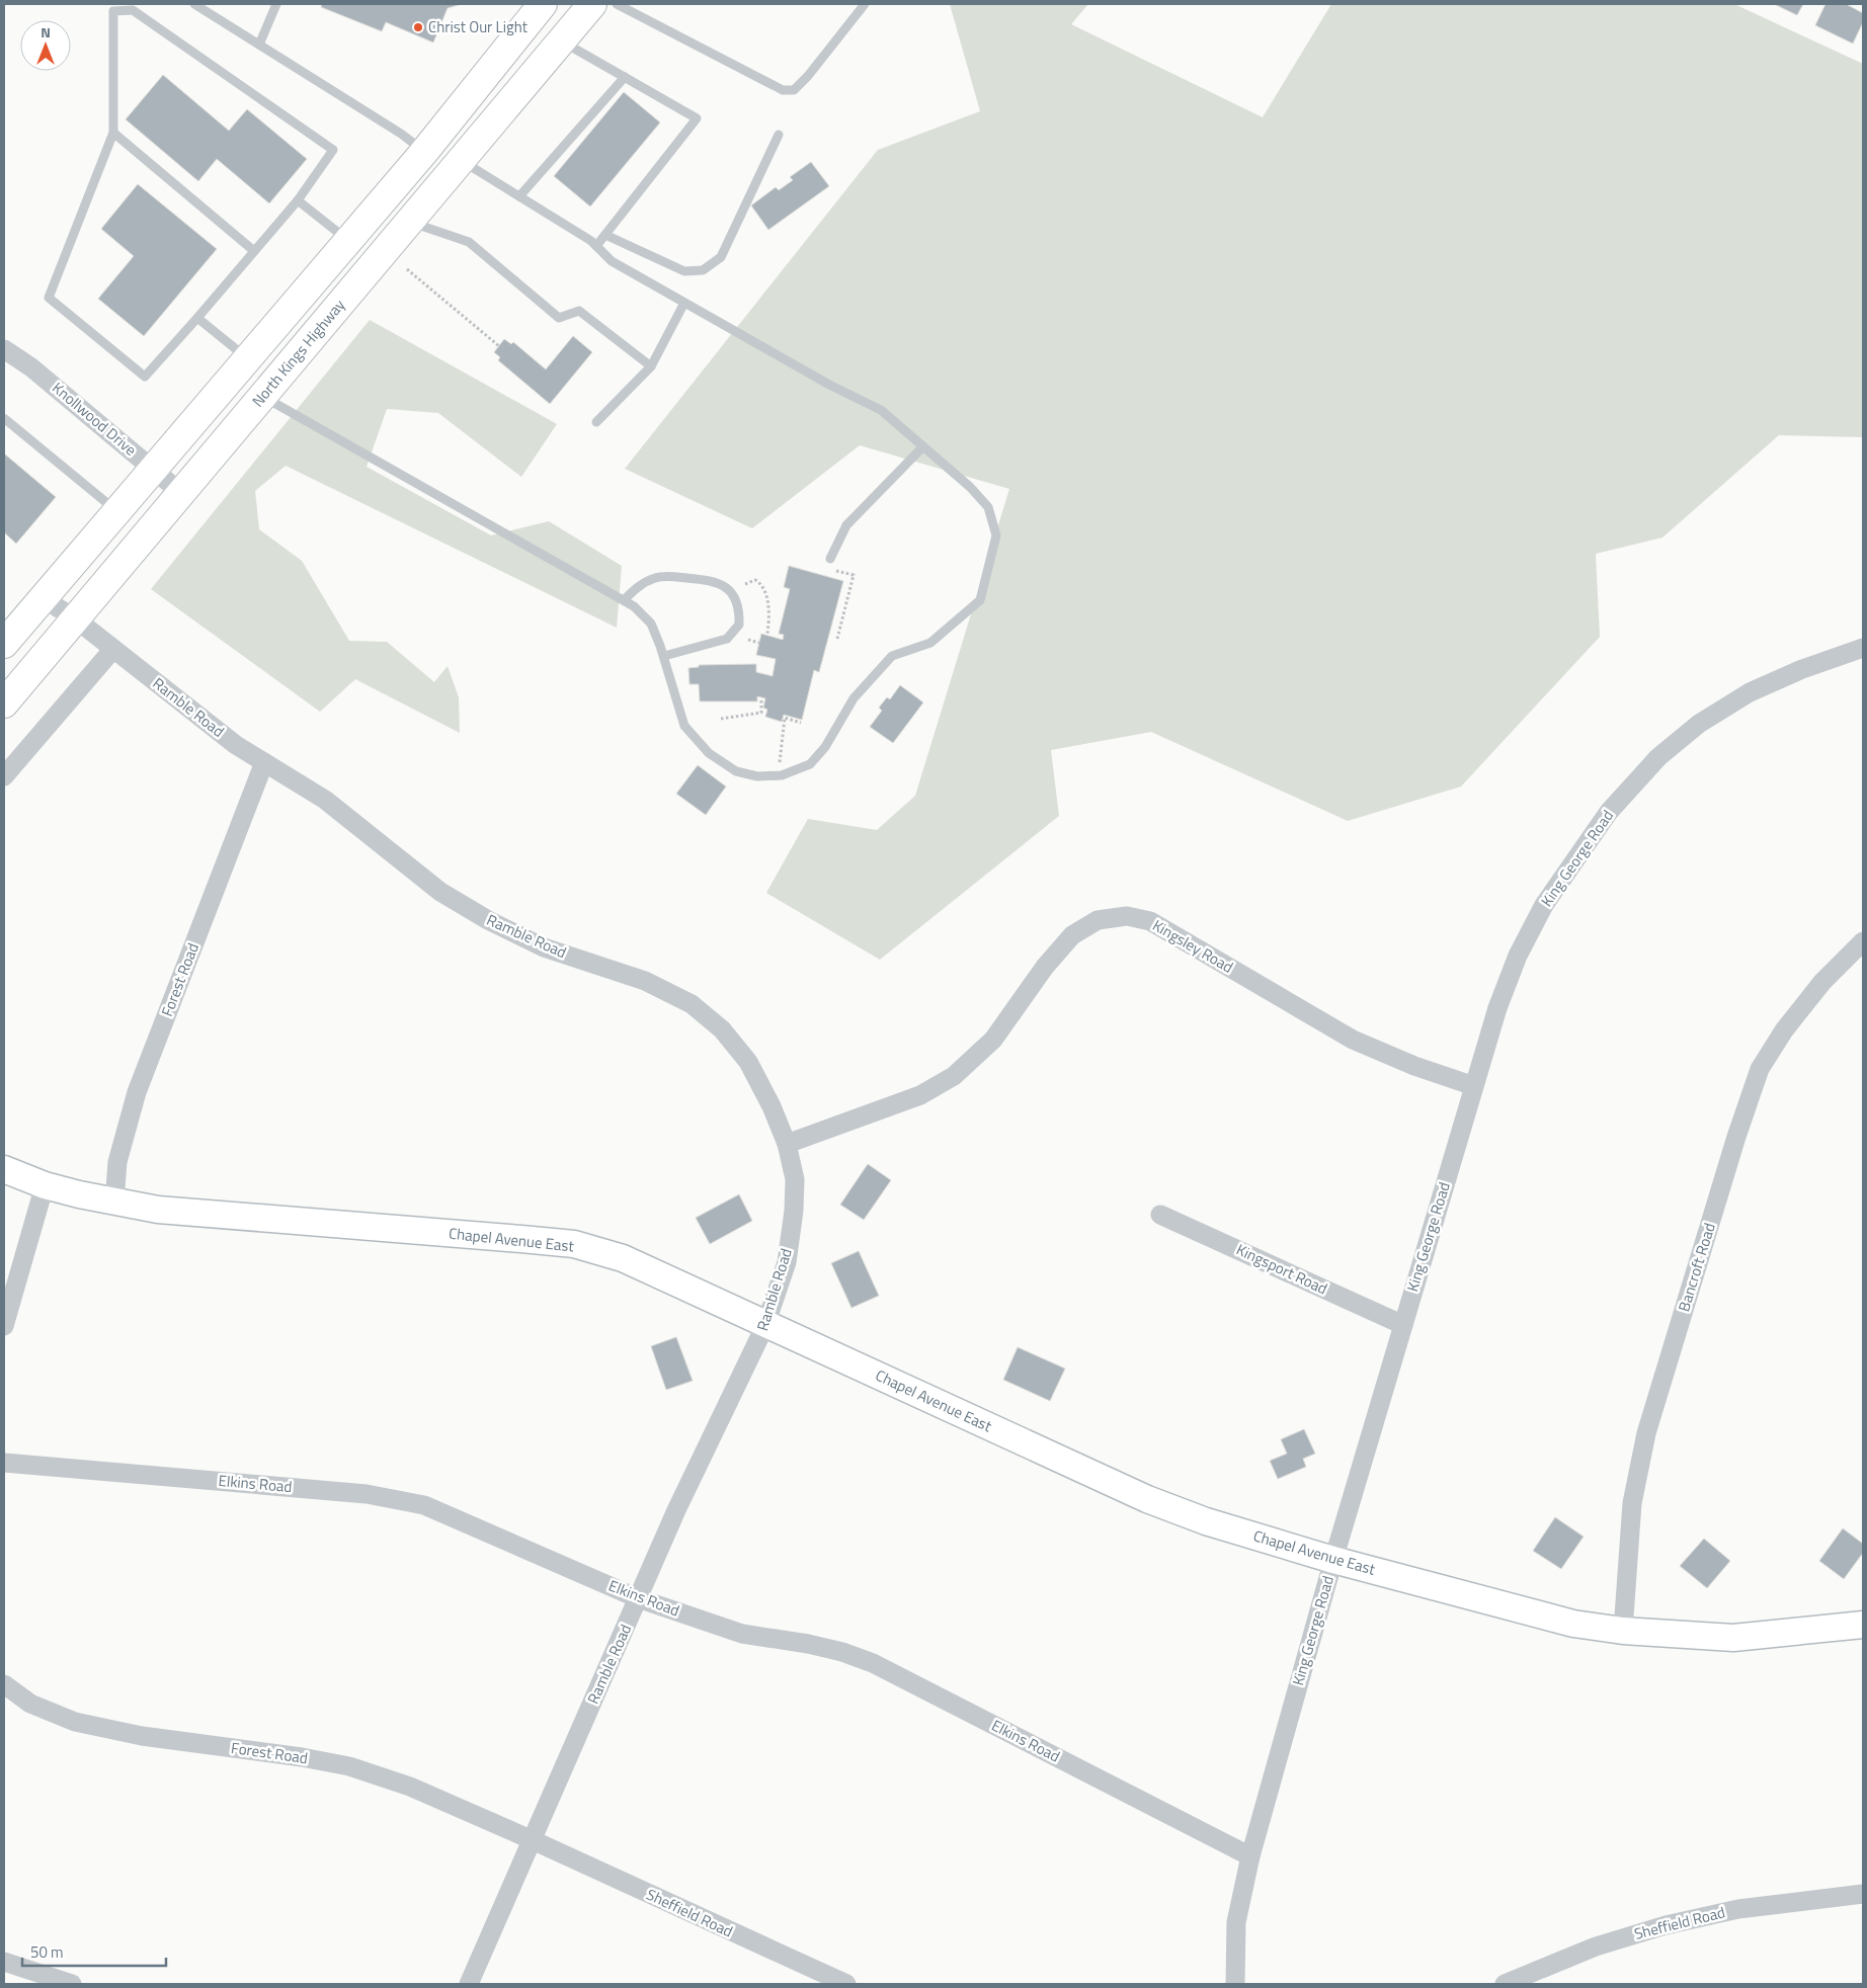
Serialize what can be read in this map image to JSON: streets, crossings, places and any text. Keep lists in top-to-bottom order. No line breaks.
{"streets":{"main road":["North Kings Highway"],"street":["Knollwood Drive","Ramble Road","King George Road","Kingsley Road","Forest Road","Chapel Avenue East","Bancroft Road","Kingsport Road","Elkins Road","Sheffield Road"]},"crossings":[["North Kings Highway","Knollwood Drive"],["North Kings Highway","Ramble Road"],["Ramble Road","Kingsley Road"],["Ramble Road","Forest Road"],["Ramble Road","Chapel Avenue East"],["Ramble Road","Elkins Road"],["Ramble Road","Sheffield Road"],["King George Road","Kingsley Road"],["King George Road","Chapel Avenue East"],["King George Road","Kingsport Road"],["King George Road","Elkins Road"],["Forest Road","Chapel Avenue East"],["Forest Road","Sheffield Road"],["Chapel Avenue East","Bancroft Road"]],"places":["Christ Our Light"],"scale_bar":"50 m","north":"top"}
